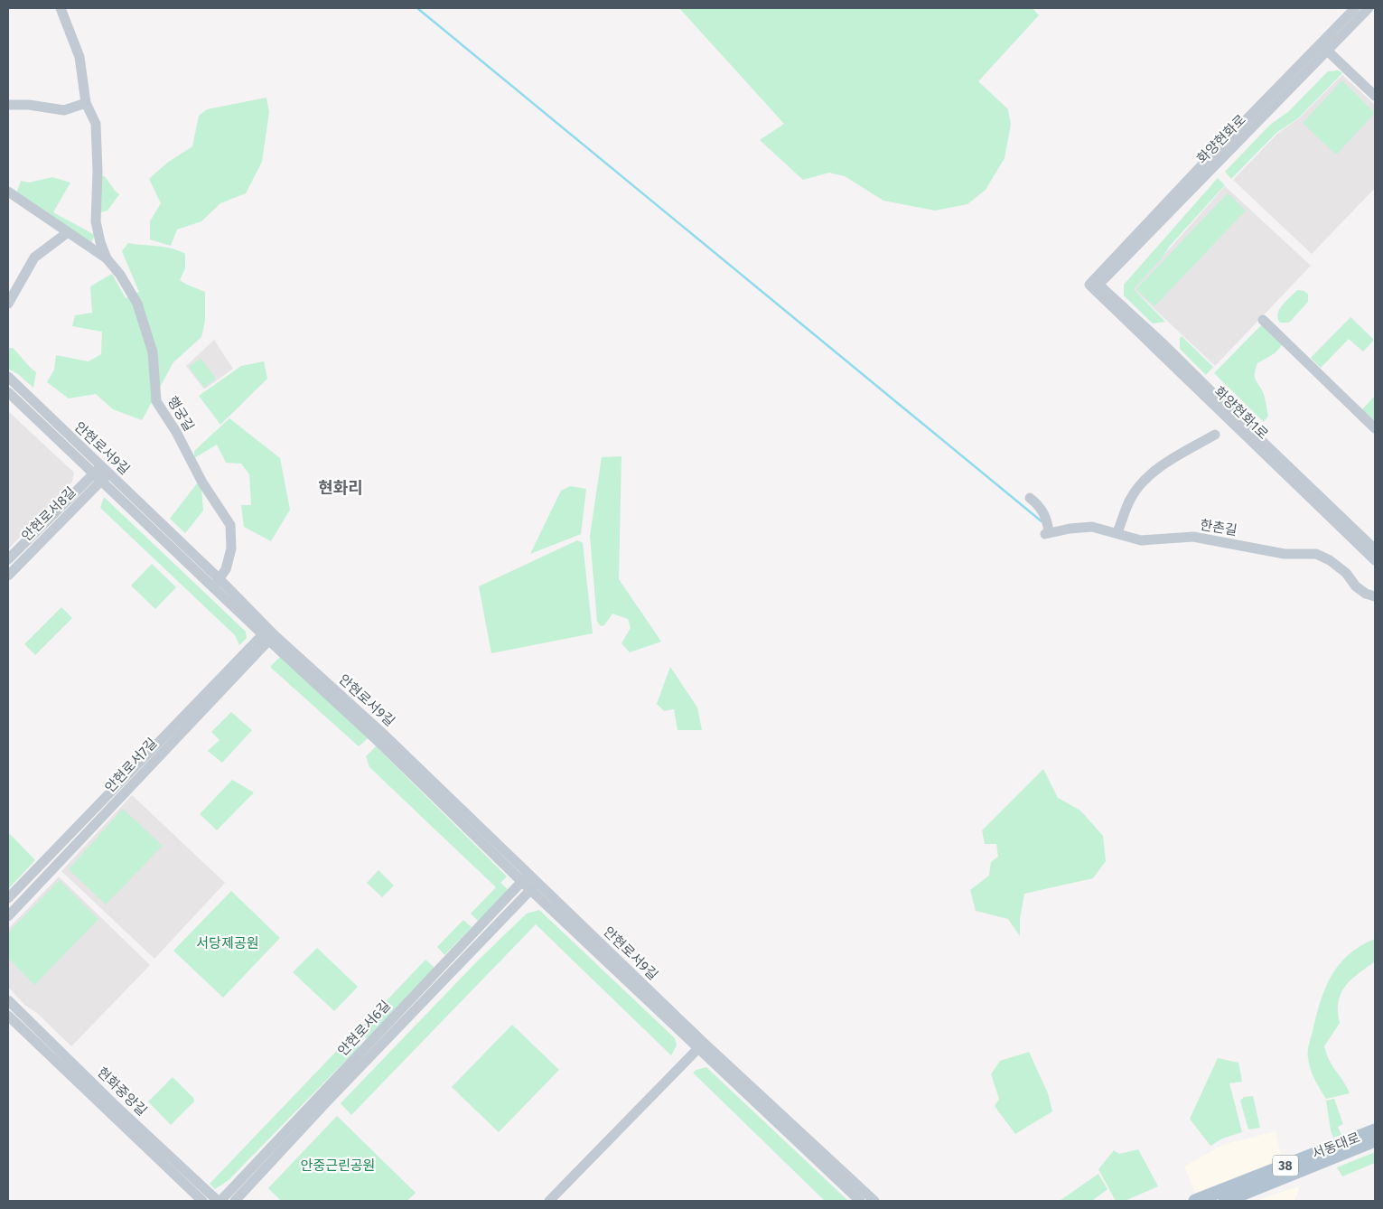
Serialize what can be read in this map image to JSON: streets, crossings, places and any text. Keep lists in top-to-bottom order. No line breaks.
{"streets":{"main road":["서동대로","38"],"street":["화양현화로","화양현화1로","행궁길","안현로서9길","안현로서8길","한촌길","안현로서7길","안현로서6길","현화중앙길"]},"crossings":[["화양현화로","화양현화1로"],["행궁길","안현로서9길"],["안현로서9길","안현로서8길"],["안현로서9길","안현로서7길"],["안현로서9길","안현로서6길"],["안현로서6길","현화중앙길"]],"districts":["현화리"],"parks":["서당제공원","안중근린공원"]}
